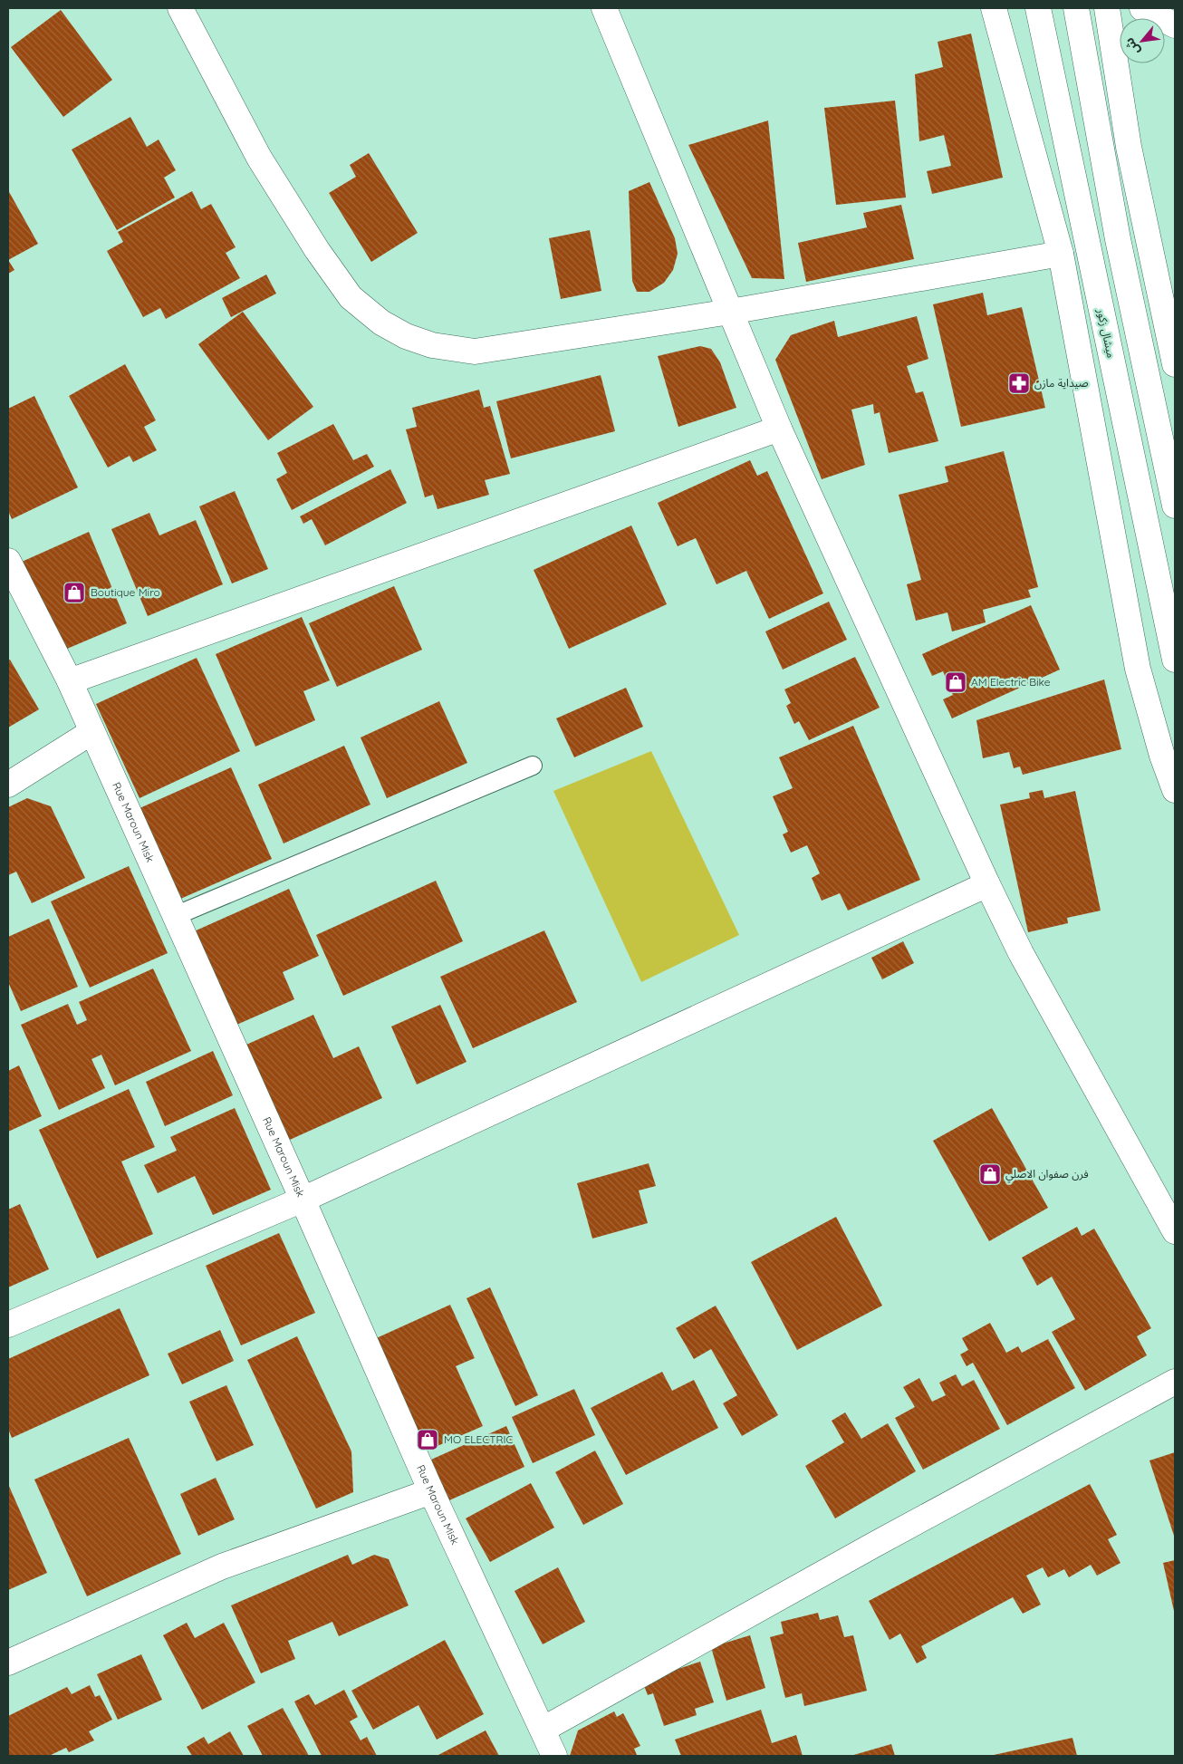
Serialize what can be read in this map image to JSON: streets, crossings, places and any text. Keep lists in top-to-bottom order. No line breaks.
{"streets":{"street":["ميشال زكور","Rue Maroun Misk"]},"places":{"pharmacy":["صيداية مازن"],"shop":["Boutique Miro","AM Electric Bike","فرن صفوان الاصلي","MO ELECTRIC"]},"north":"bottom left"}
